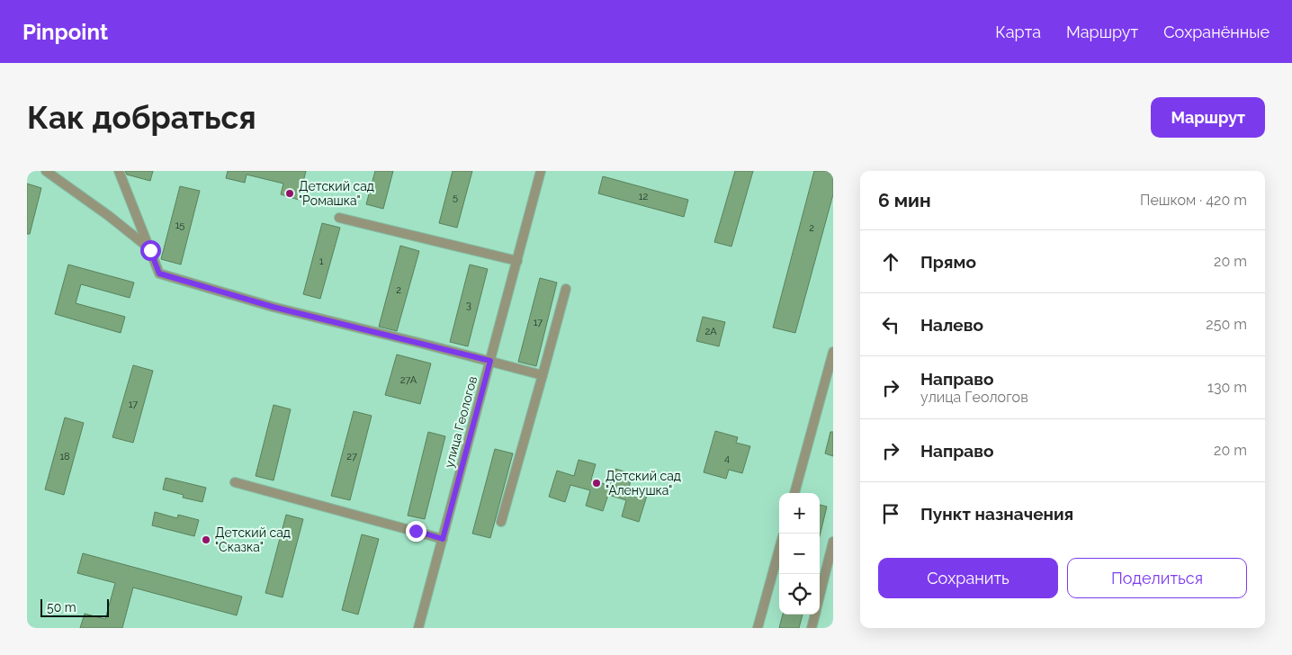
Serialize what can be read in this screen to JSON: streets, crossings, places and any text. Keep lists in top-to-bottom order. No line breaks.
{"streets":{"street":["улица Геологов"]},"places":["Детский сад \"Ромашка\"","Детский сад \"Аленушка\"","Детский сад \"Сказка\""],"house_numbers":["12","5","15","2","1","2","3","17","2А","27А","17","18","27","4"],"scale_bar":"50 m","page":{"header":"Pinpoint","nav":["Карта","Маршрут","Сохранённые"],"buttons":["Маршрут",["Сохранить","Поделиться"]],"title":"Как добраться","heading":["6 мин","Пешком · 420 m"],"list":[["Прямо","20 m"],["Налево","250 m"],["Направо","улица Геологов","130 m"],["Направо","20 m"],"Пункт назначения"],"map_buttons":["+","−"],"scale":"50 m"}}
